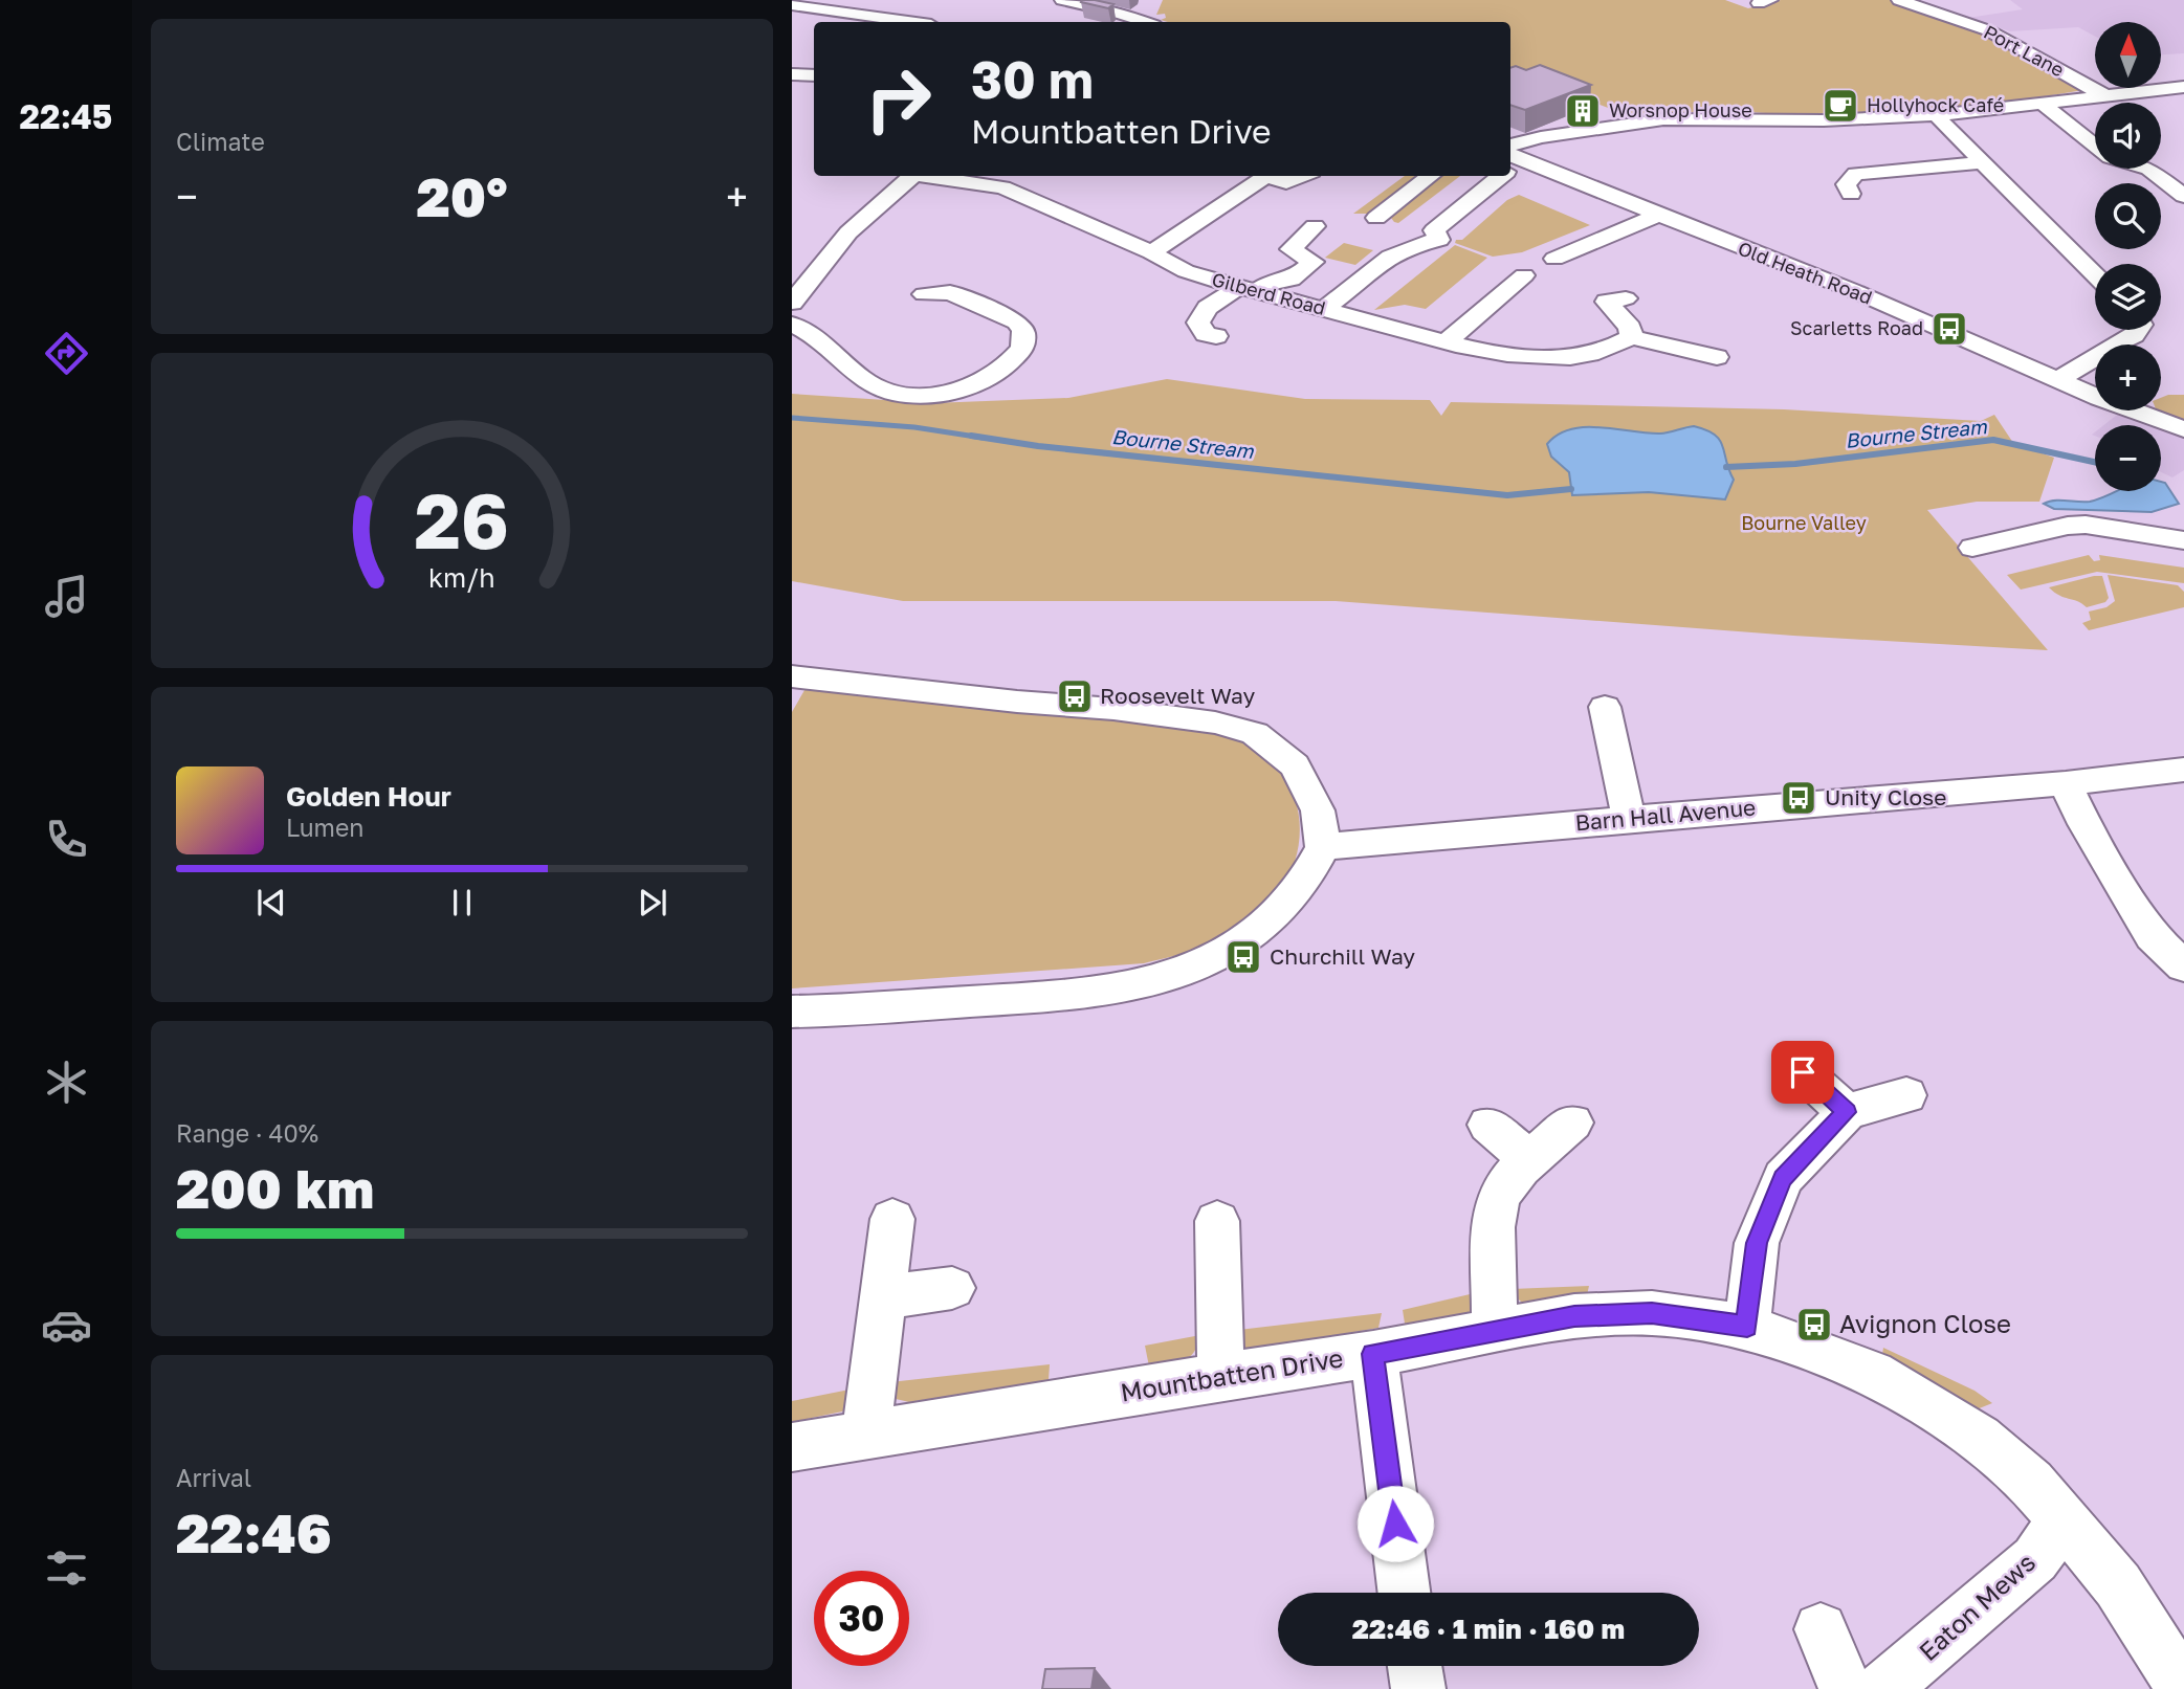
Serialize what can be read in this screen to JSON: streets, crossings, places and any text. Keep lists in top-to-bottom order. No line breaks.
{"streets":{"street":["Port Lane","Old Heath Road","Gilberd Road","Barn Hall Avenue","Mountbatten Drive","Eaton Mews"]},"crossings":[["Mountbatten Drive","Eaton Mews"]],"water":["Bourne Stream"],"parks":["Bourne Valley"],"places":{"cafe":["Hollyhock Café"],"building":["Worsnop House"],"bus stop":["Scarletts Road","Roosevelt Way","Unity Close","Churchill Way","Avignon Close"]},"north":"top","page":{"tabs":"22:45","tile":["Climate",["Range · 40%","200 km"],["Arrival","22:46"]],"map_buttons":["+","−"],"turn":["30 m","Mountbatten Drive"],"heat":["−","20°","+"],"song":["Golden Hour","Lumen"],"limit":"30","trip":"22:46 · 1 min · 160 m","gauge":["26","km/h"]}}
